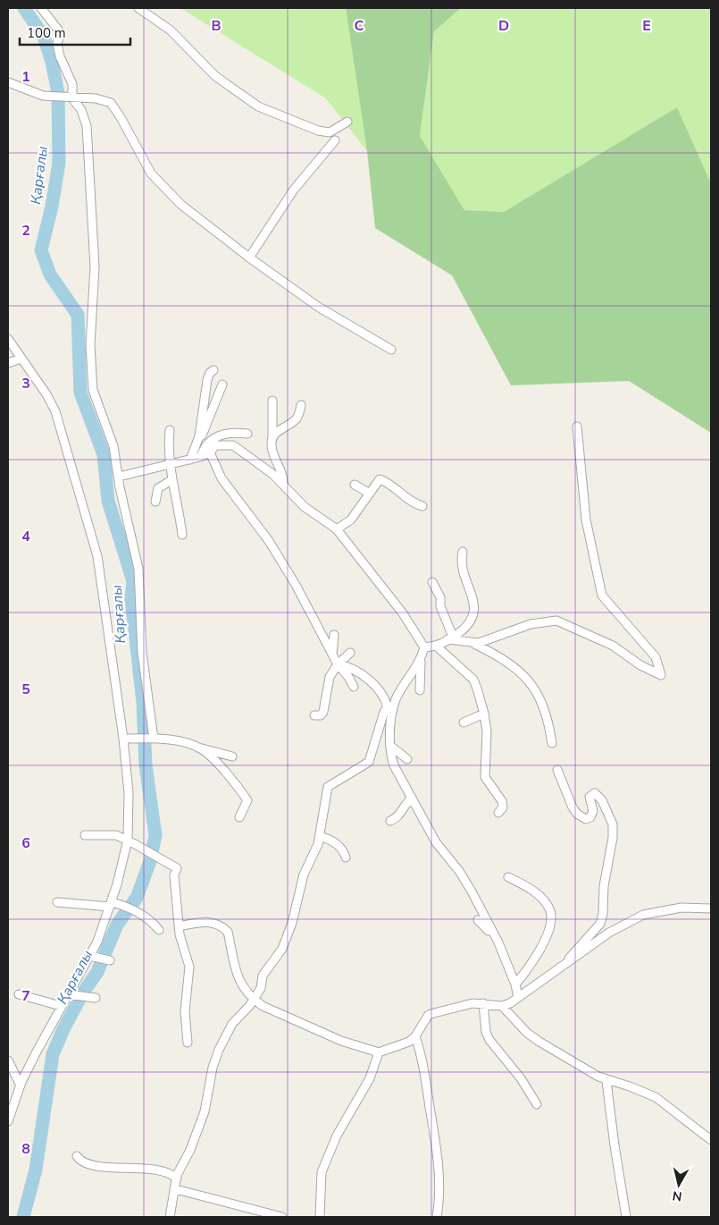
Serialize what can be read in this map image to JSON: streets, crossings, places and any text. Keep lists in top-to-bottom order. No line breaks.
{"water":["Қарғалы"],"scale_bar":"100 m","north":"bottom","grid":{"columns":["B","C","D","E"],"rows":["1","2","3","4","5","6","7","8"]}}
